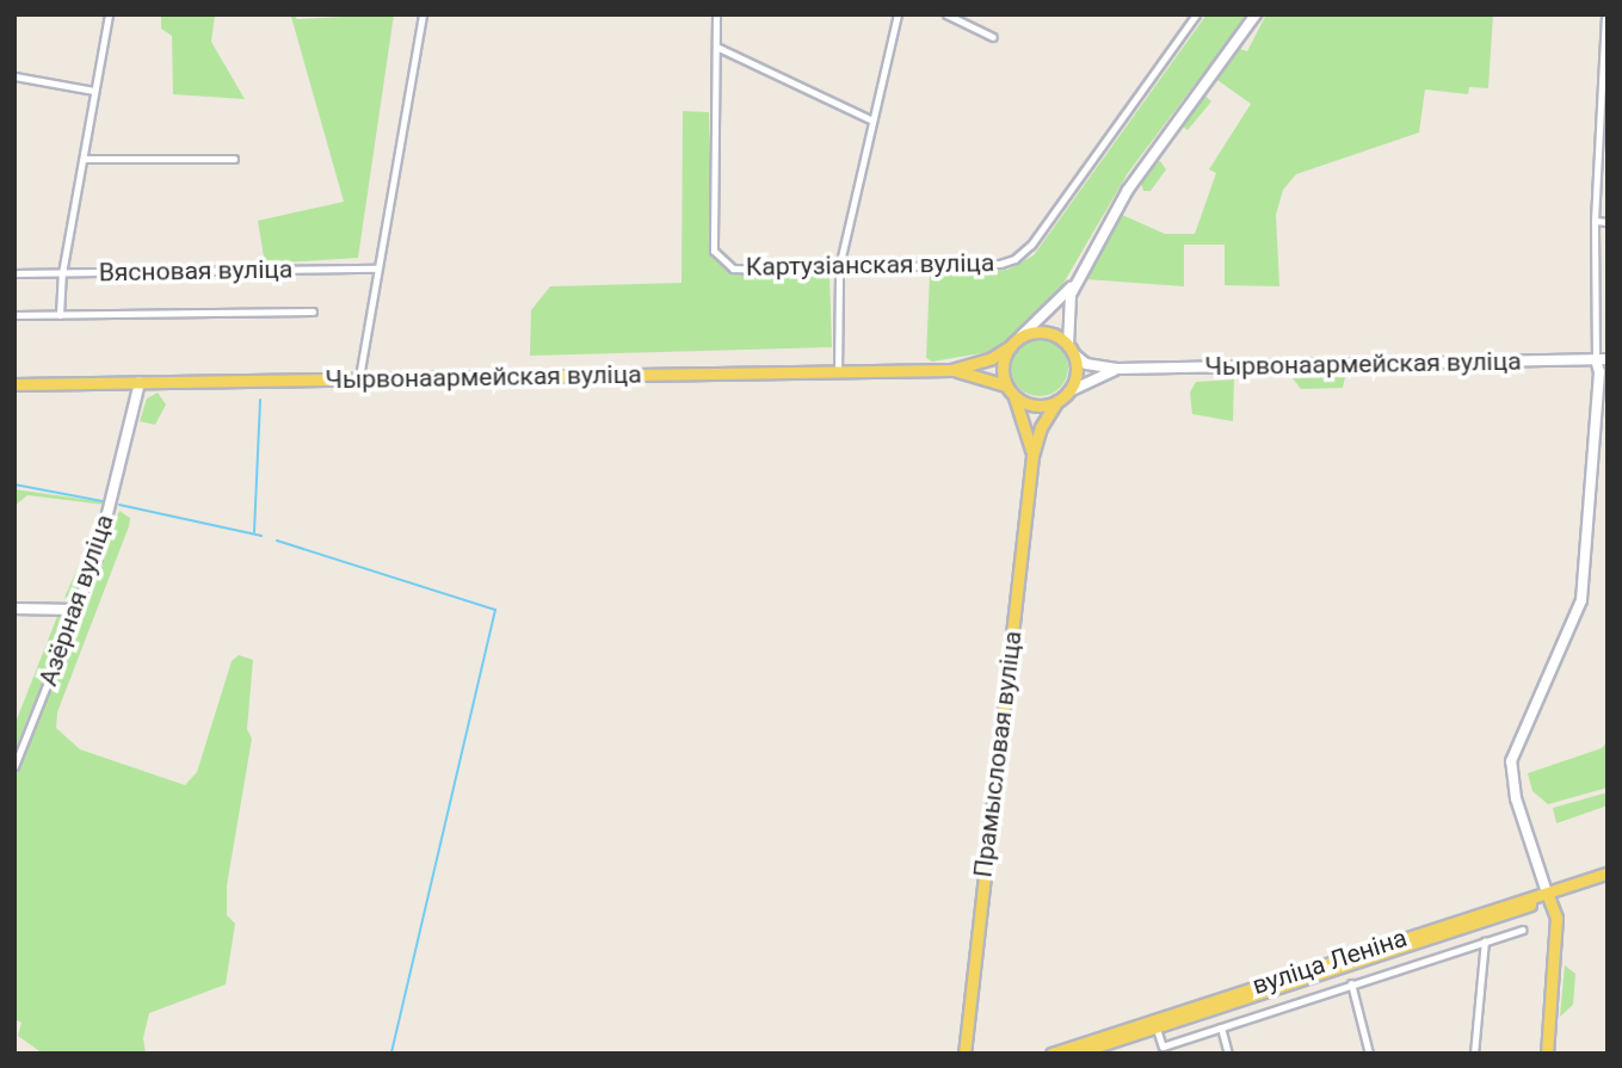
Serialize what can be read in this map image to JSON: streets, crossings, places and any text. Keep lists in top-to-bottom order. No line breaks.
{"streets":{"main road":["Чырвонаармейская вуліца","Азёрная вуліца","Прамысловая вуліца","вуліца Леніна"],"street":["Картузіанская вуліца","Вясновая вуліца"]},"crossings":[["Чырвонаармейская вуліца","Азёрная вуліца"],["Чырвонаармейская вуліца","Прамысловая вуліца"]]}
